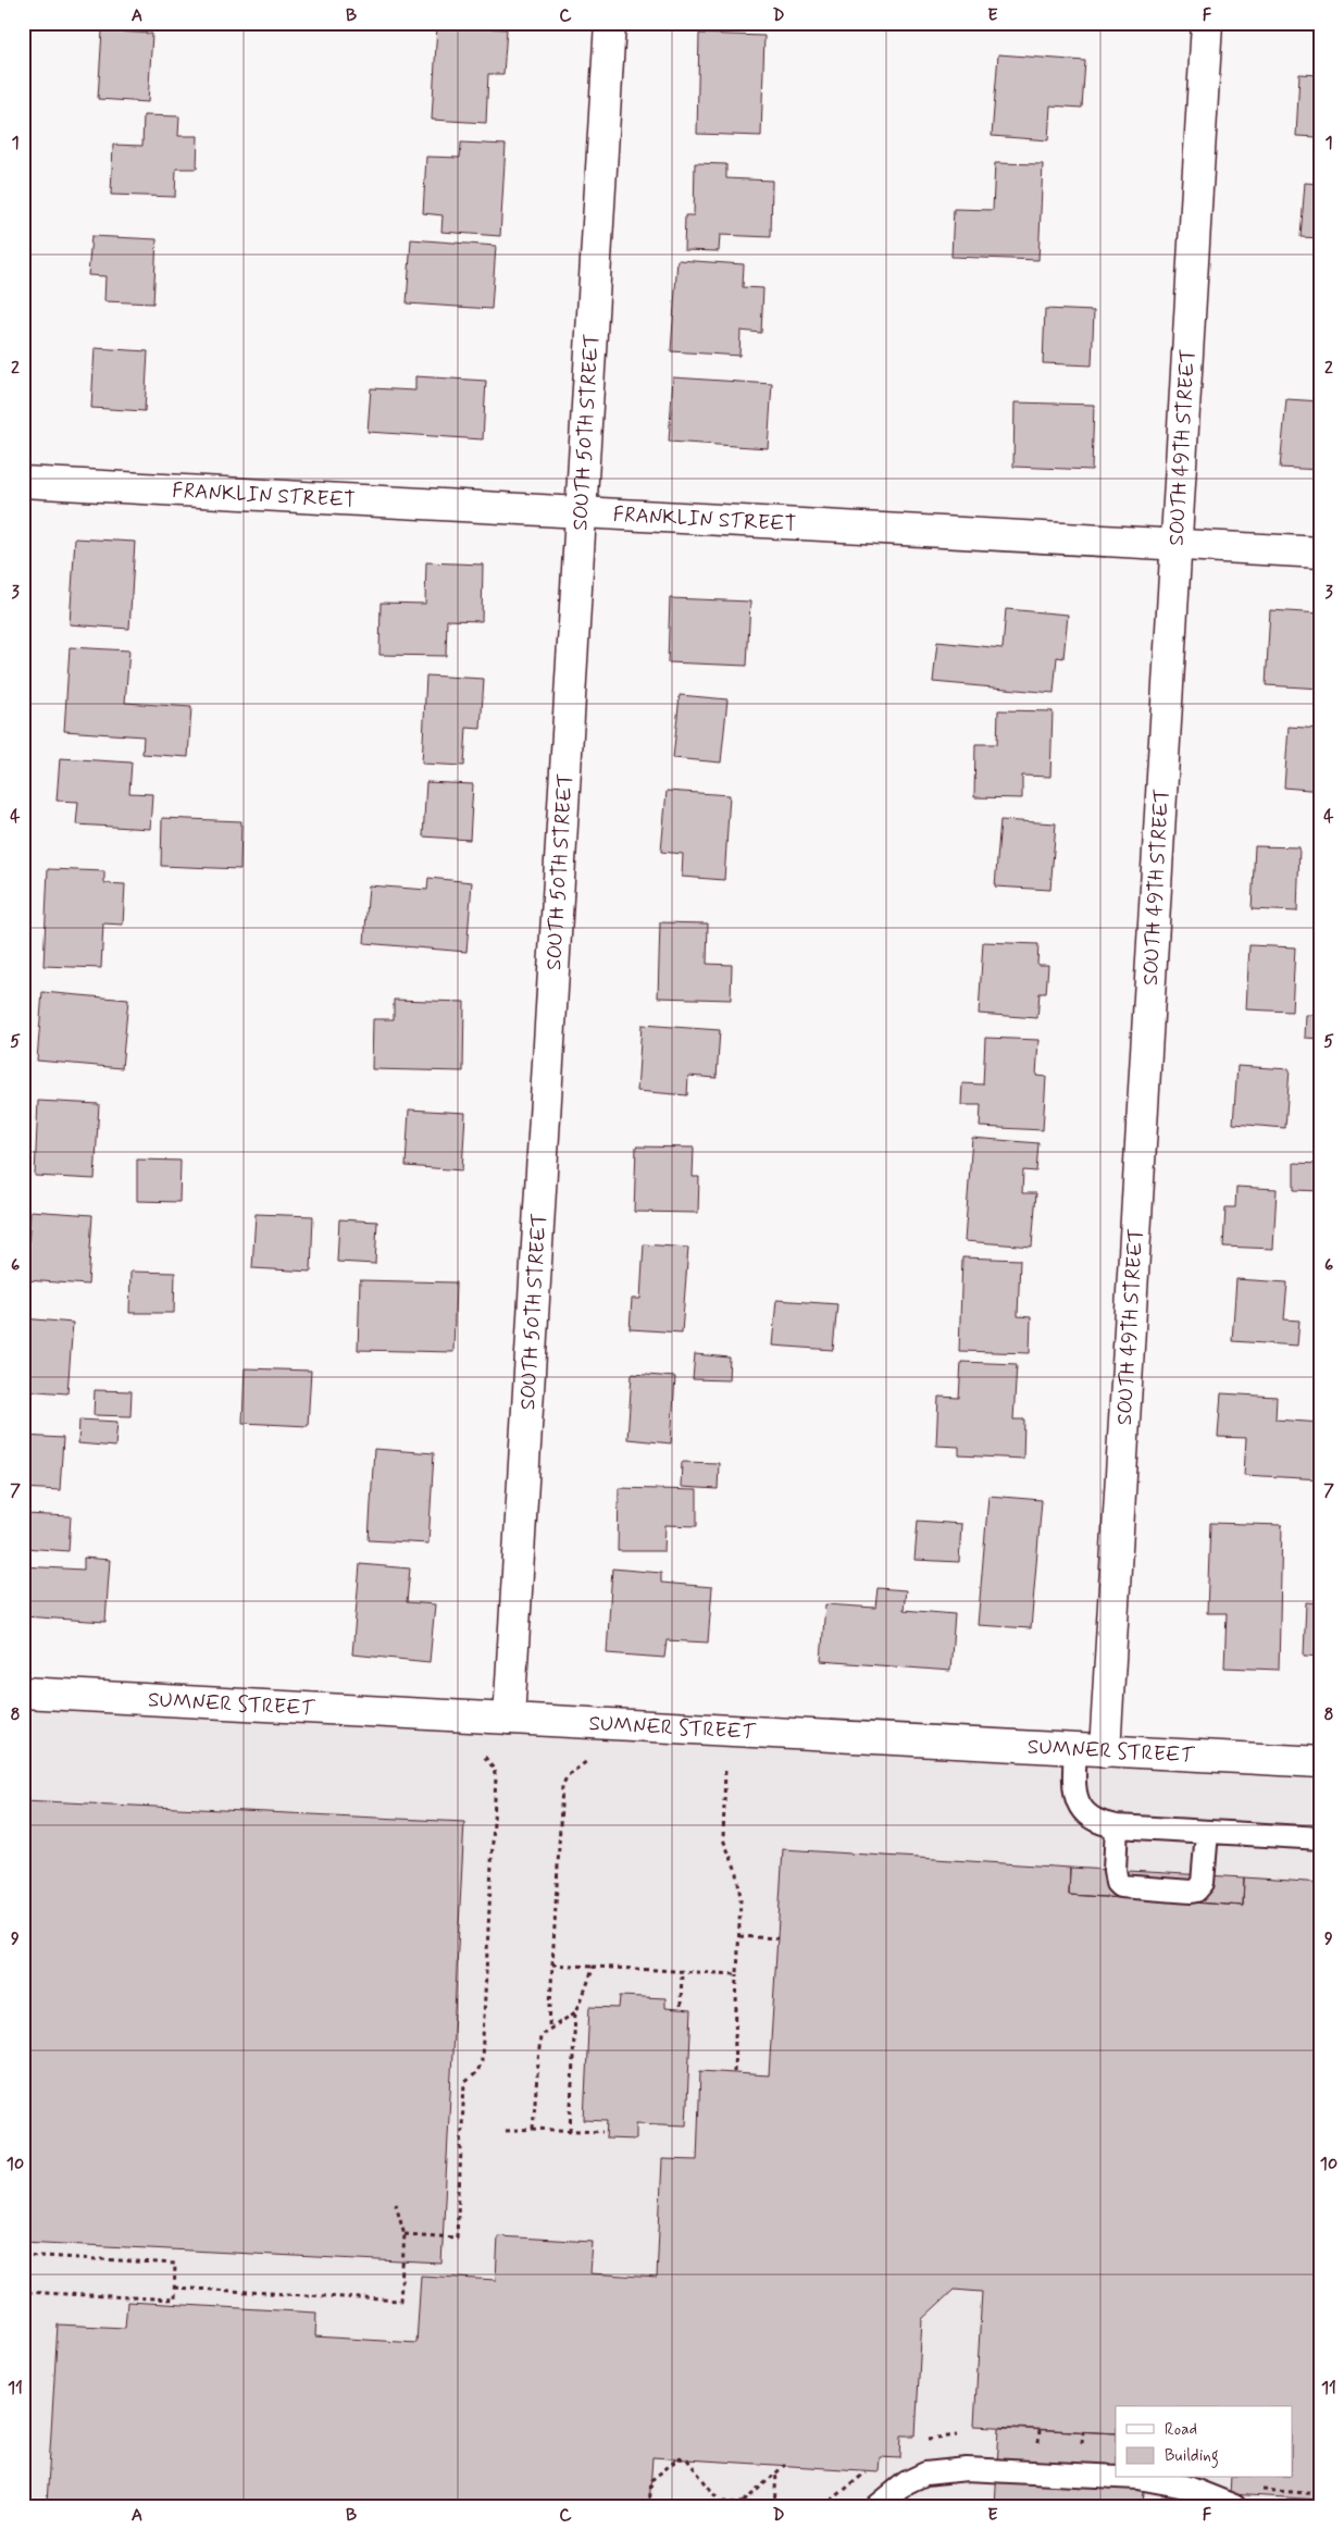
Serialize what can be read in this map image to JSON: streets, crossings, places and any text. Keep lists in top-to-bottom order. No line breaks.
{"streets":{"street":["SOUTH 50TH STREET","SOUTH 49TH STREET","FRANKLIN STREET","SUMNER STREET"]},"crossings":[["SOUTH 50TH STREET","FRANKLIN STREET"],["SOUTH 50TH STREET","SUMNER STREET"],["SOUTH 49TH STREET","FRANKLIN STREET"],["SOUTH 49TH STREET","SUMNER STREET"]],"legend":["Road","Building"],"grid":{"columns":["A","B","C","D","E","F"],"rows":["1","2","3","4","5","6","7","8","9","10","11"]}}
